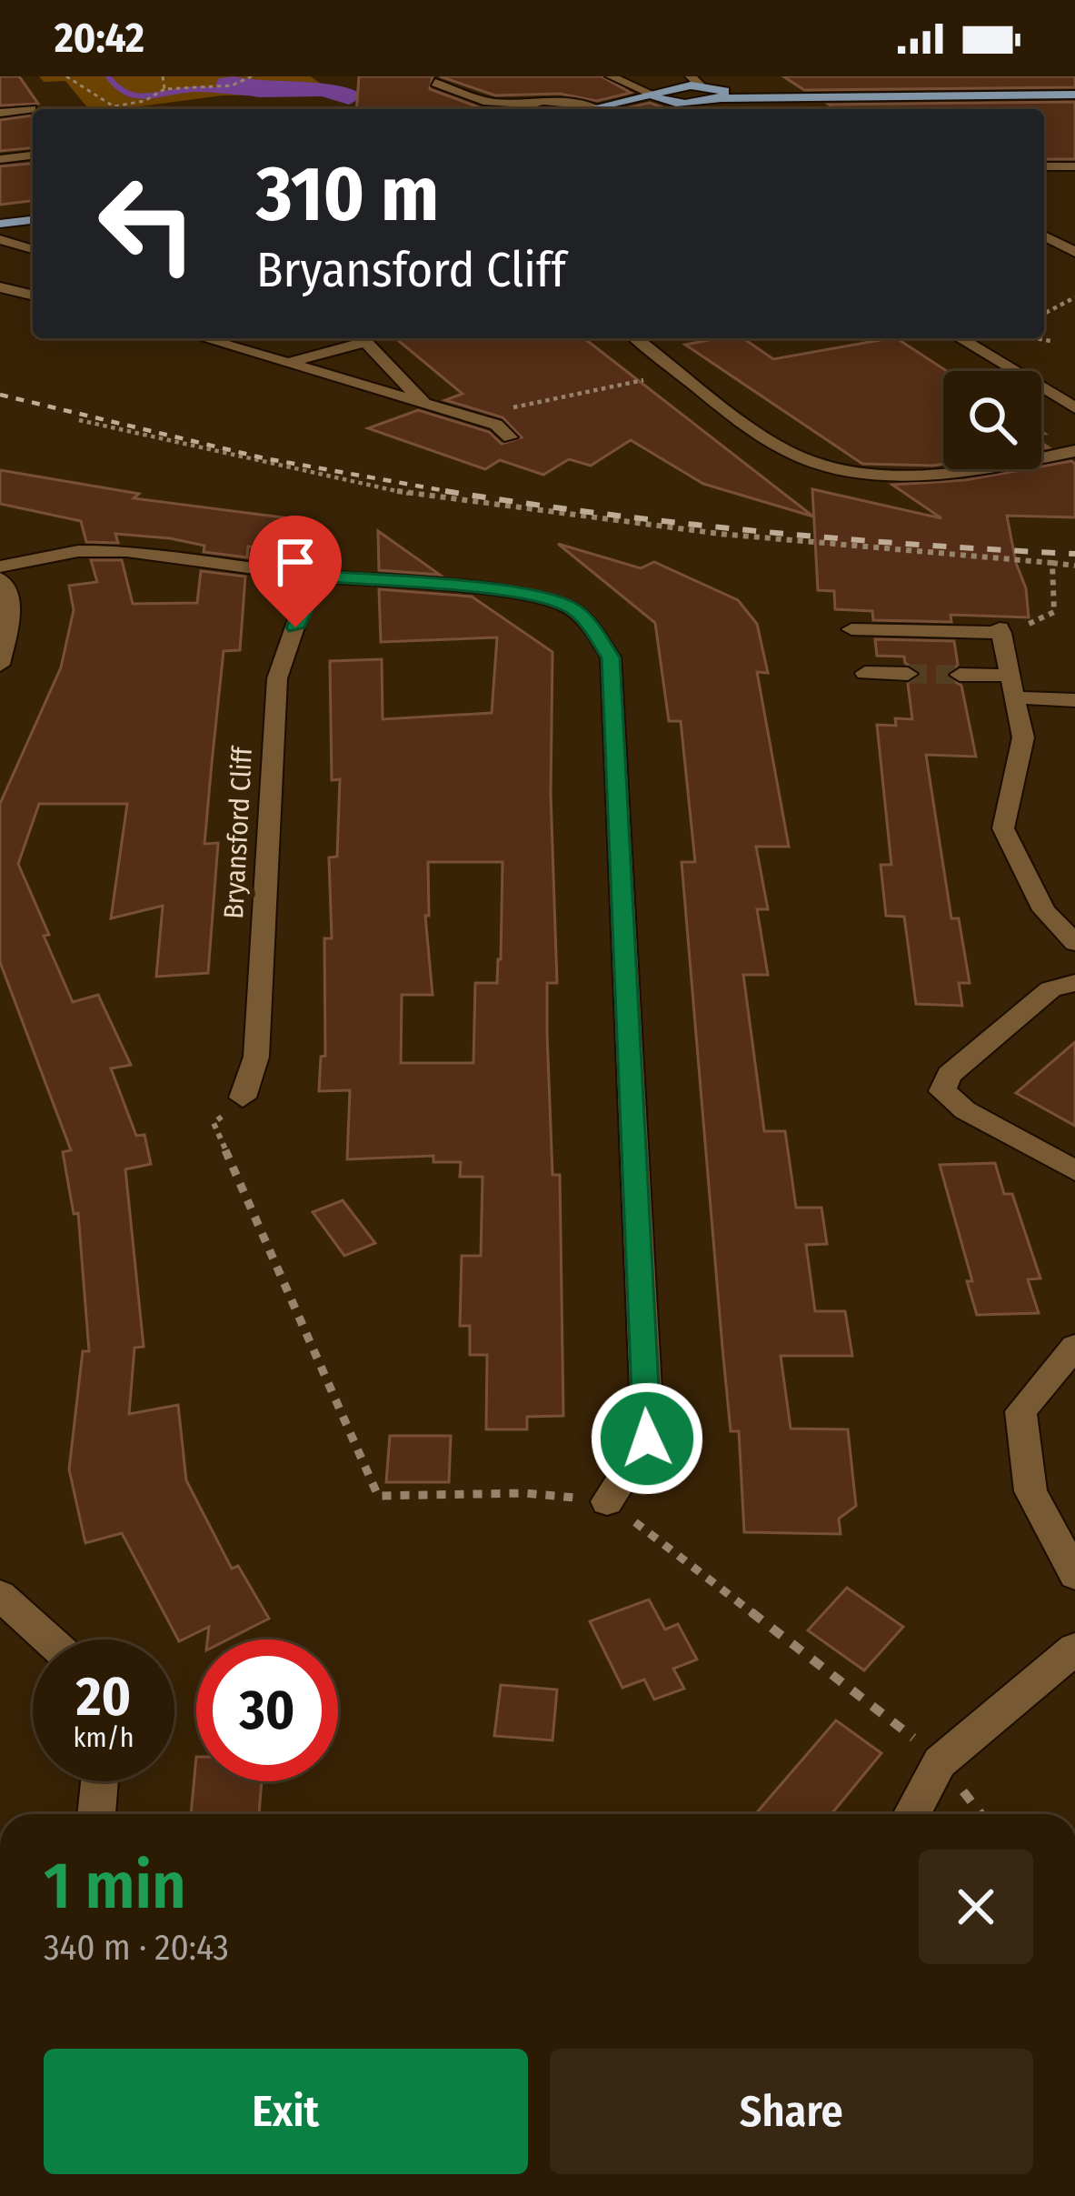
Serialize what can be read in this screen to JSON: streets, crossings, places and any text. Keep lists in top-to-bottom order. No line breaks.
{"streets":{"street":["Bryansford Cliff"]},"page":{"status":"20:42","turn":["310 m","Bryansford Cliff"],"speed":"20 km/h","limit":"30","heading":["1 min","340 m · 20:43"],"buttons":["Exit","Share"]}}
